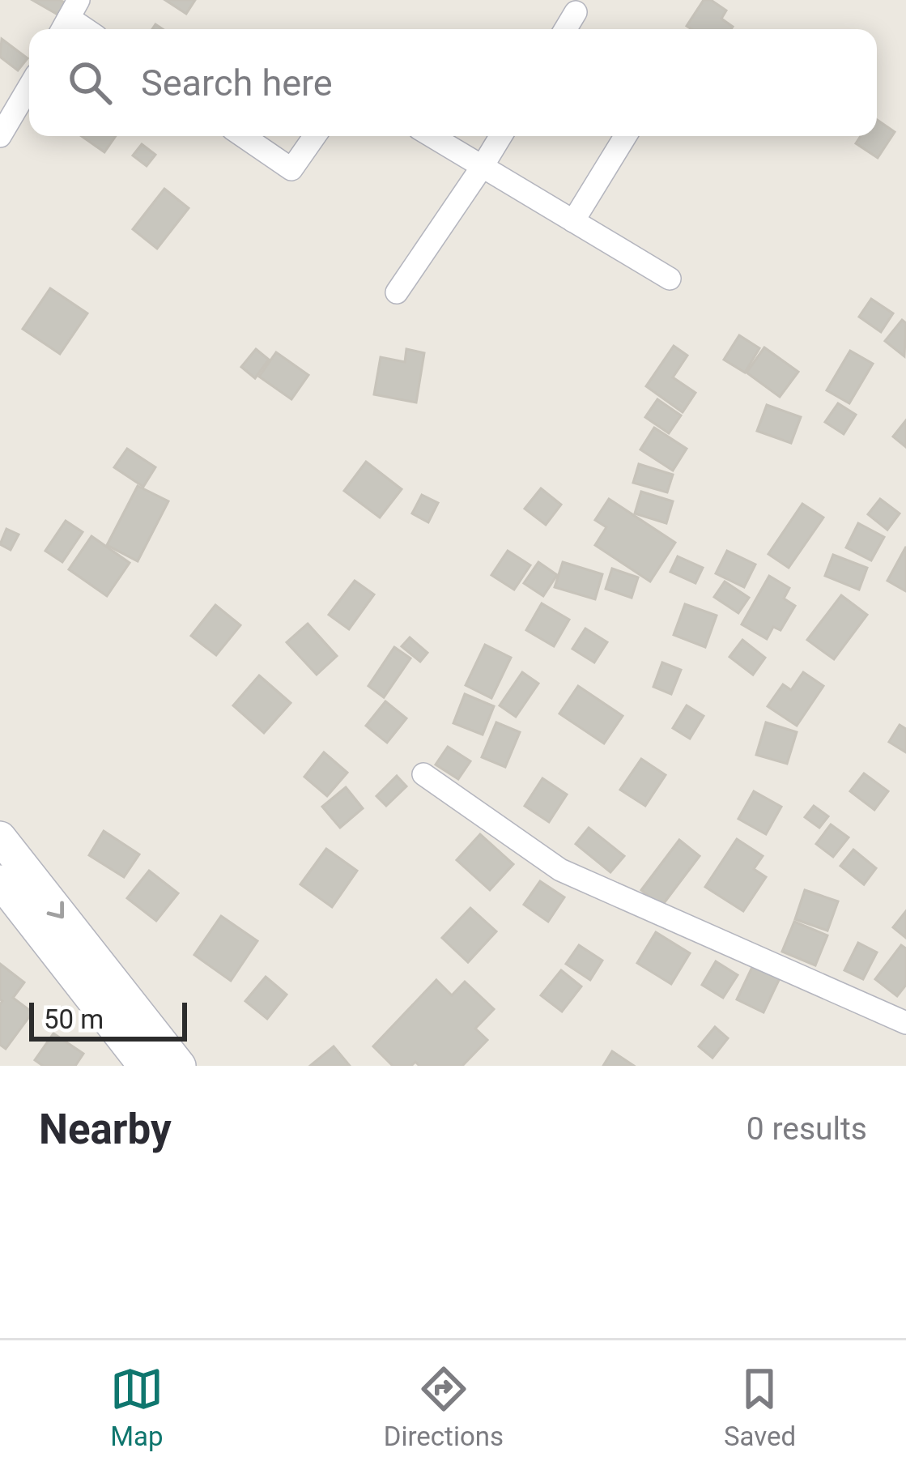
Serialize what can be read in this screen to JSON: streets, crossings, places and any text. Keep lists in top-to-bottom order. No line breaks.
{"scale_bar":"50 m","page":{"search":"Search here","scale":"50 m","heading":["Nearby","0 results"],"nav":["Map","Directions","Saved"]}}
